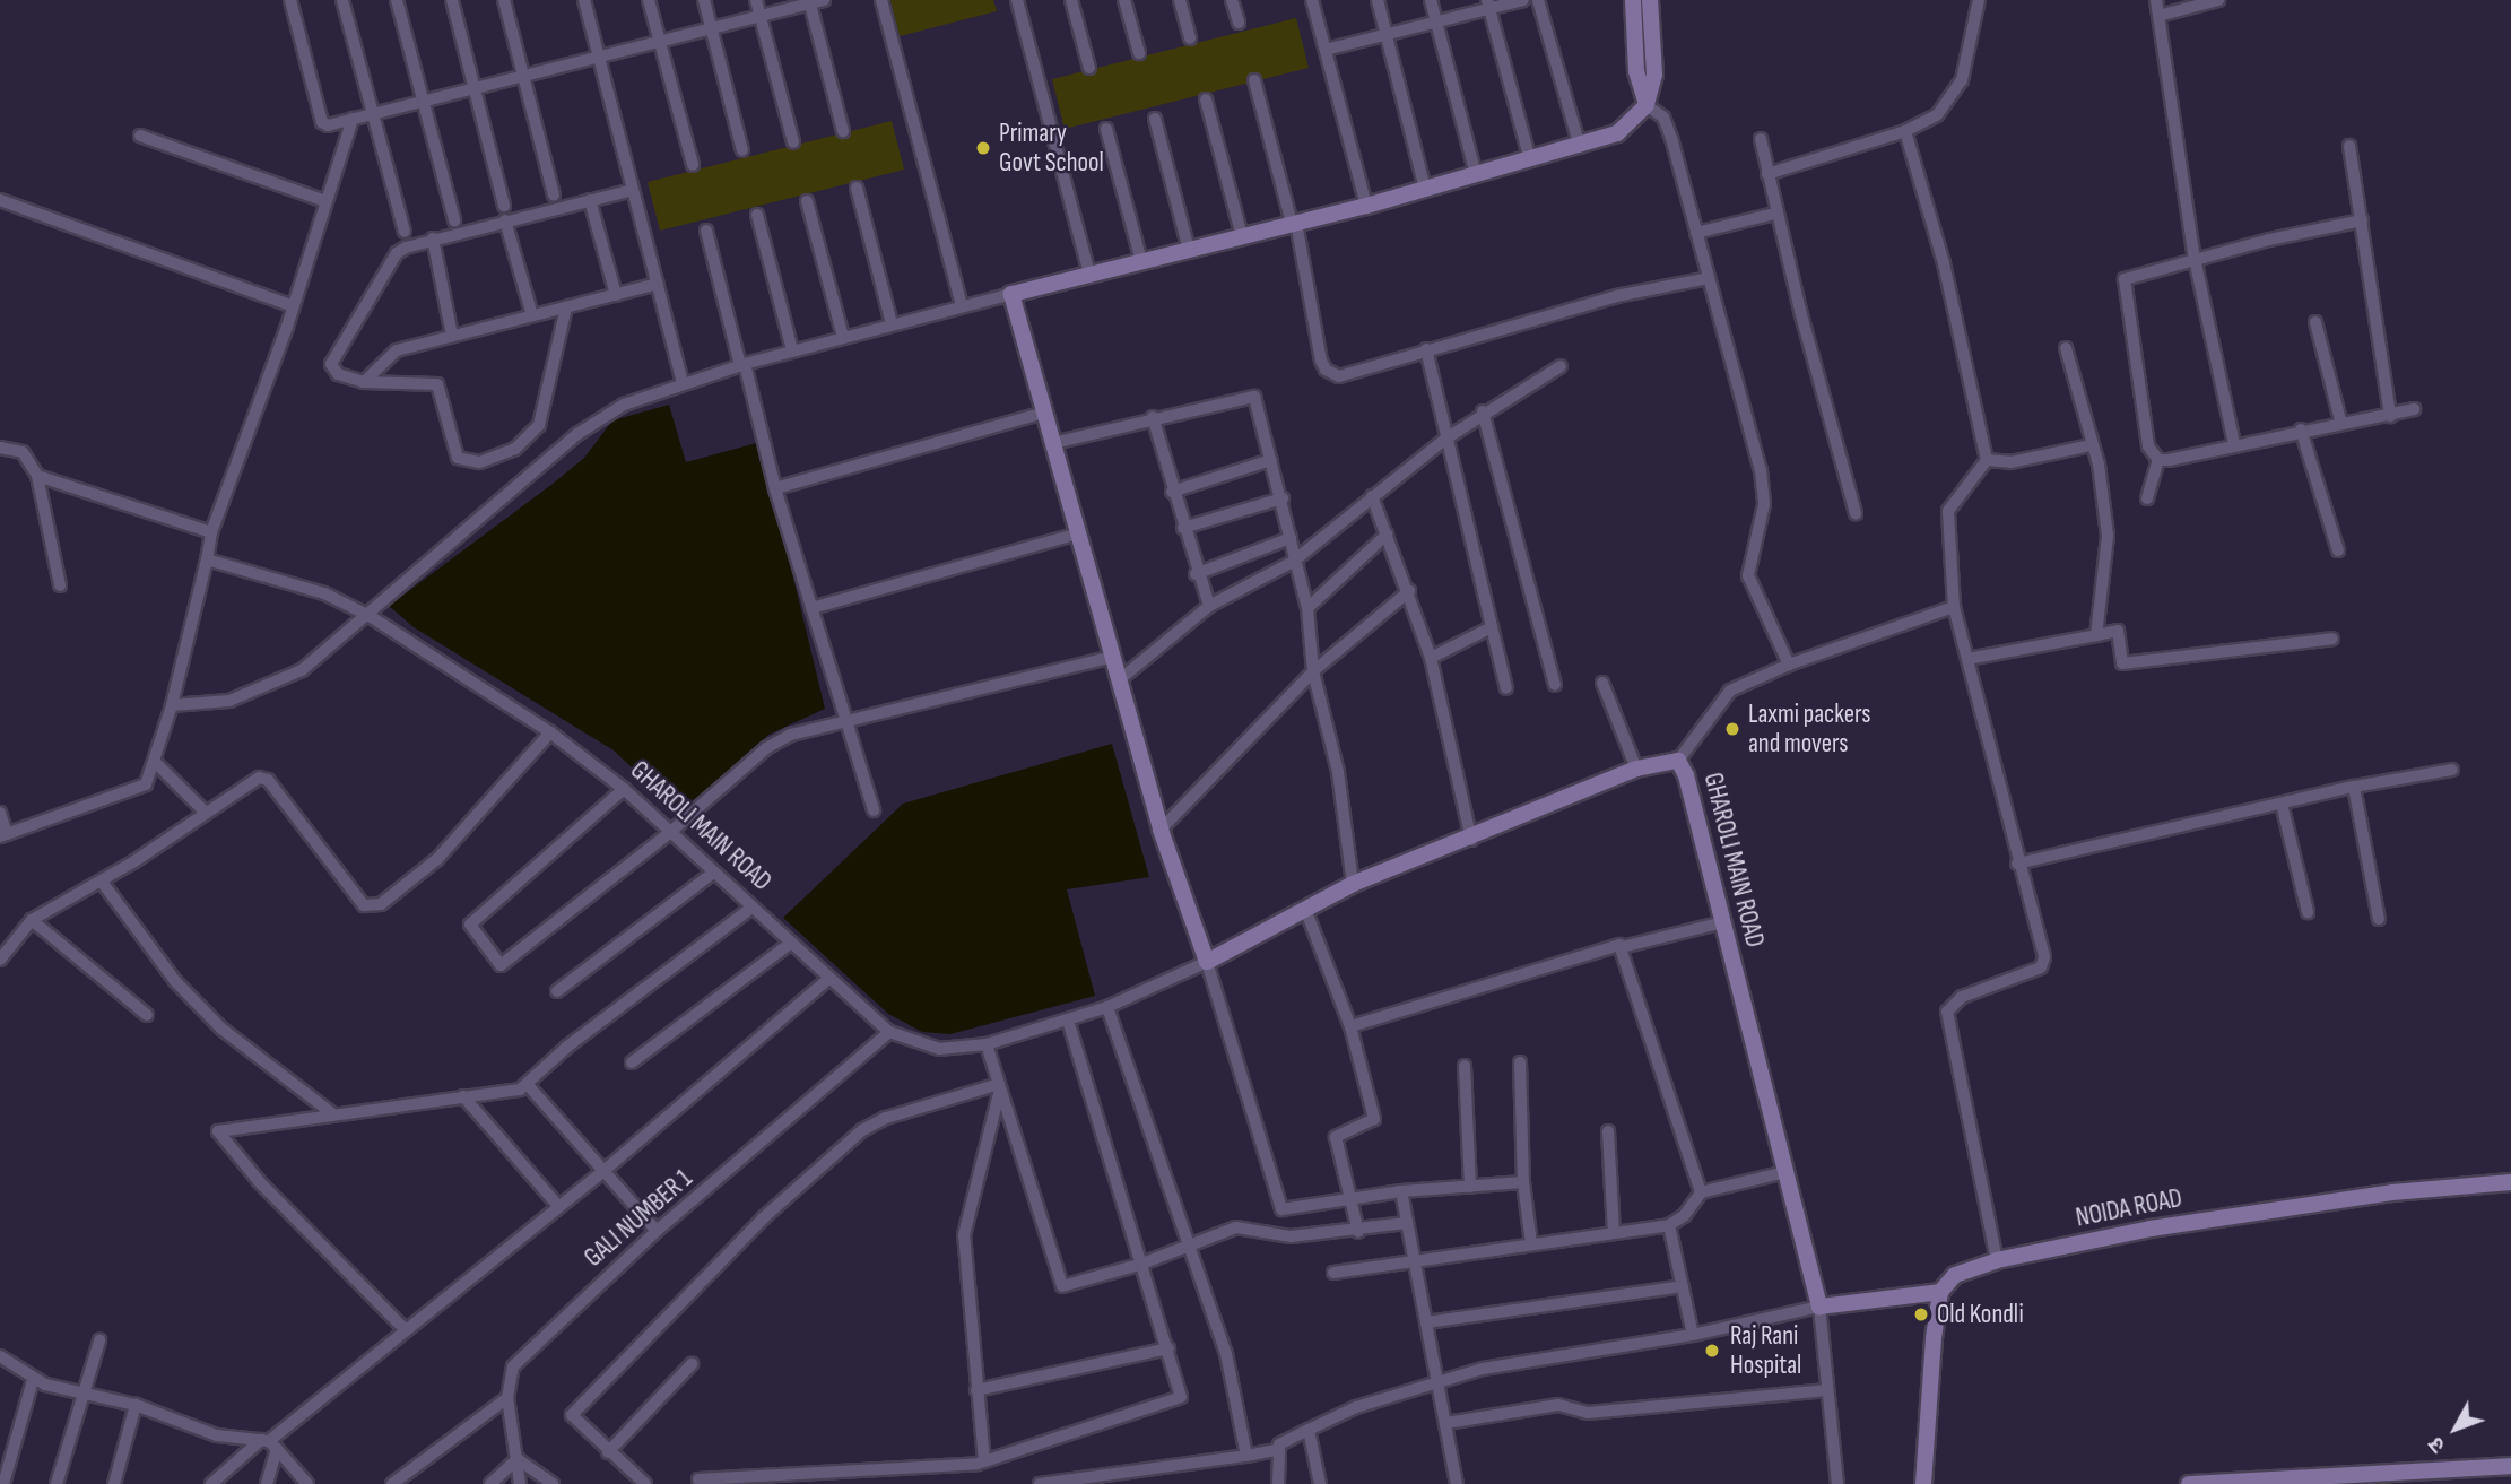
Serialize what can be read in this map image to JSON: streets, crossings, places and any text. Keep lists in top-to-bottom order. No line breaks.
{"streets":{"street":["GHAROLI MAIN ROAD","NOIDA ROAD","GALI NUMBER 1"]},"crossings":[["GHAROLI MAIN ROAD","GALI NUMBER 1"]],"places":["Primary Govt School","Laxmi packers and movers","Old Kondli","Raj Rani Hospital"],"north":"bottom left"}
